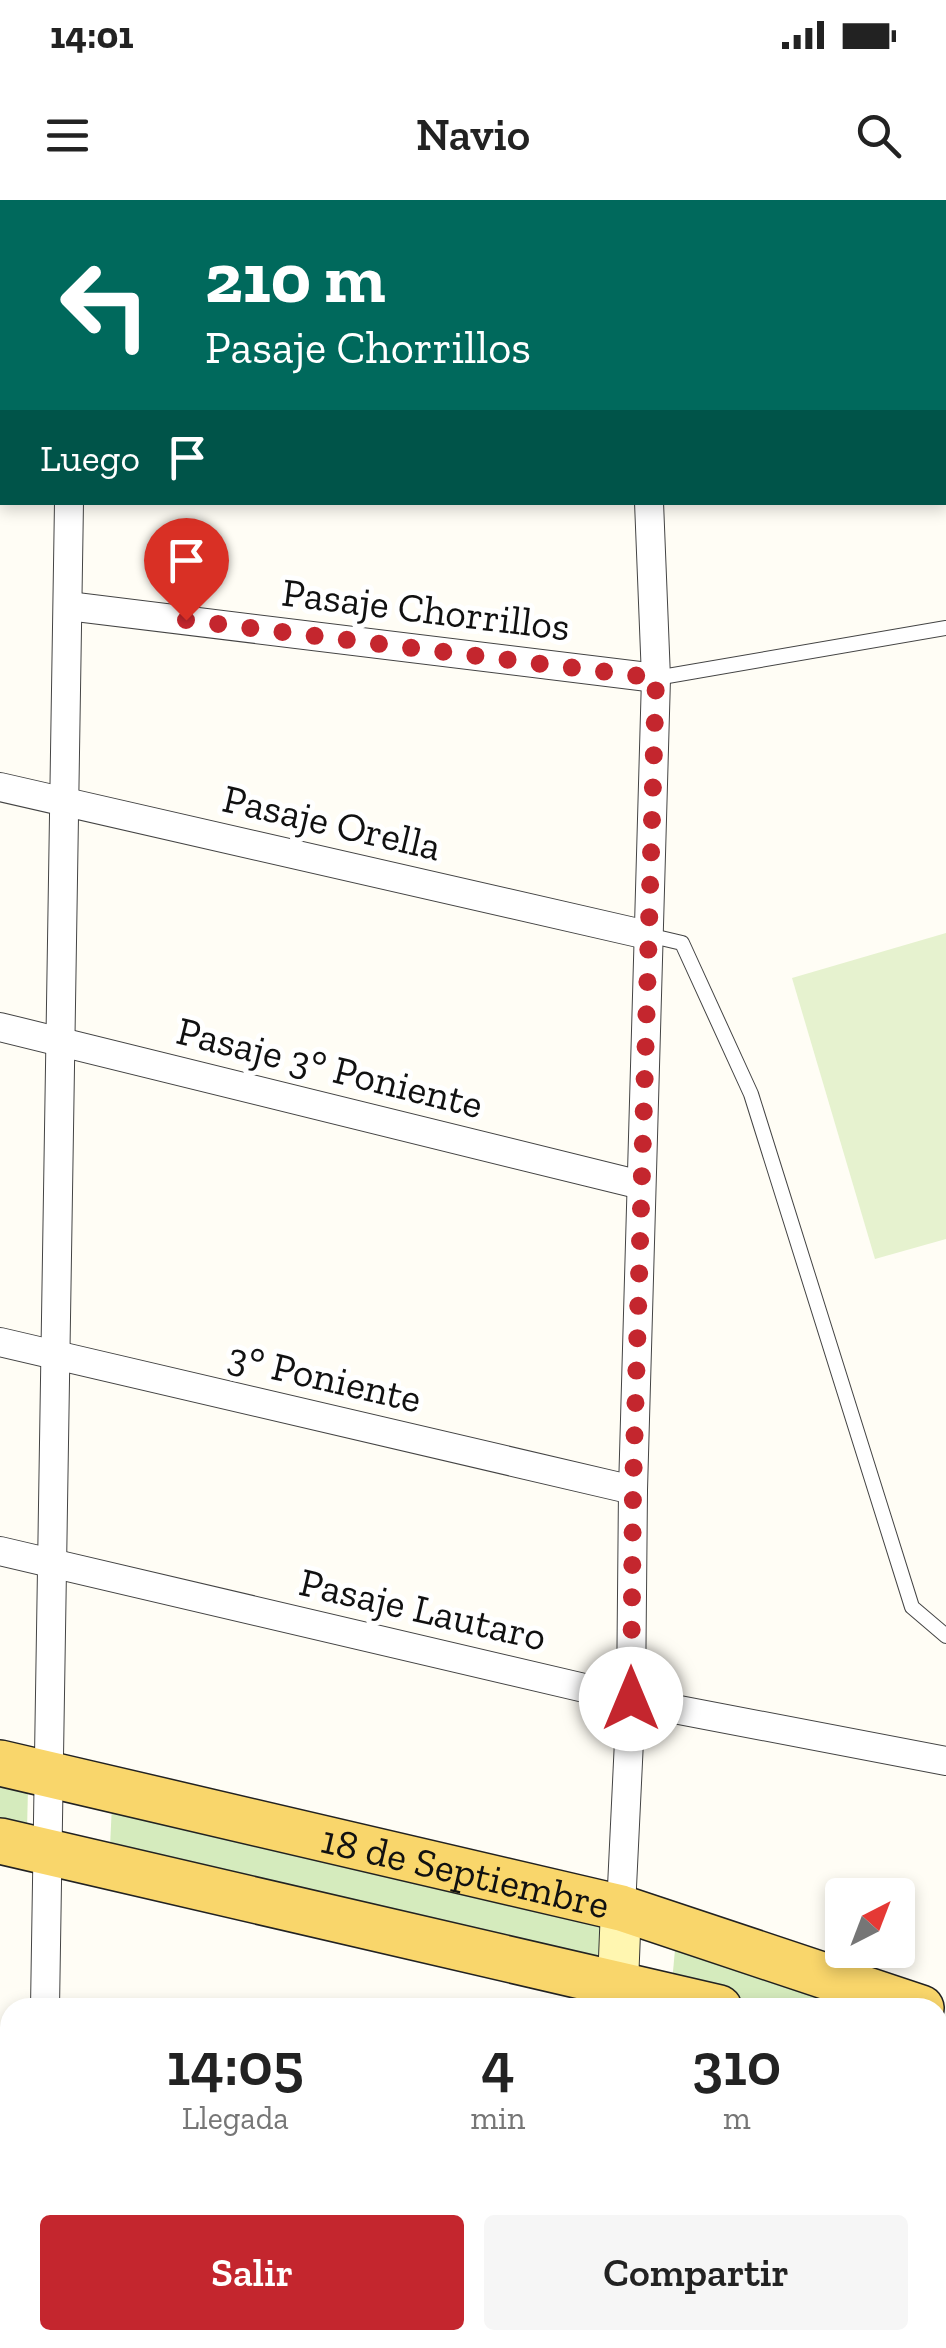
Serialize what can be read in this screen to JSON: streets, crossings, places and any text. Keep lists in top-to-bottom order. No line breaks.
{"streets":{"main road":["18 de Septiembre"],"street":["Pasaje Chorrillos","Pasaje Orella","Pasaje 3° Poniente","3° Poniente","Pasaje Lautaro"]},"north":"top right","page":{"status":"14:01","header":"Navio","turn":["210 m","Pasaje Chorrillos"],"then":"Luego","eta":["14:05","Llegada","4","min","310","m"],"buttons":["Salir","Compartir"]}}
